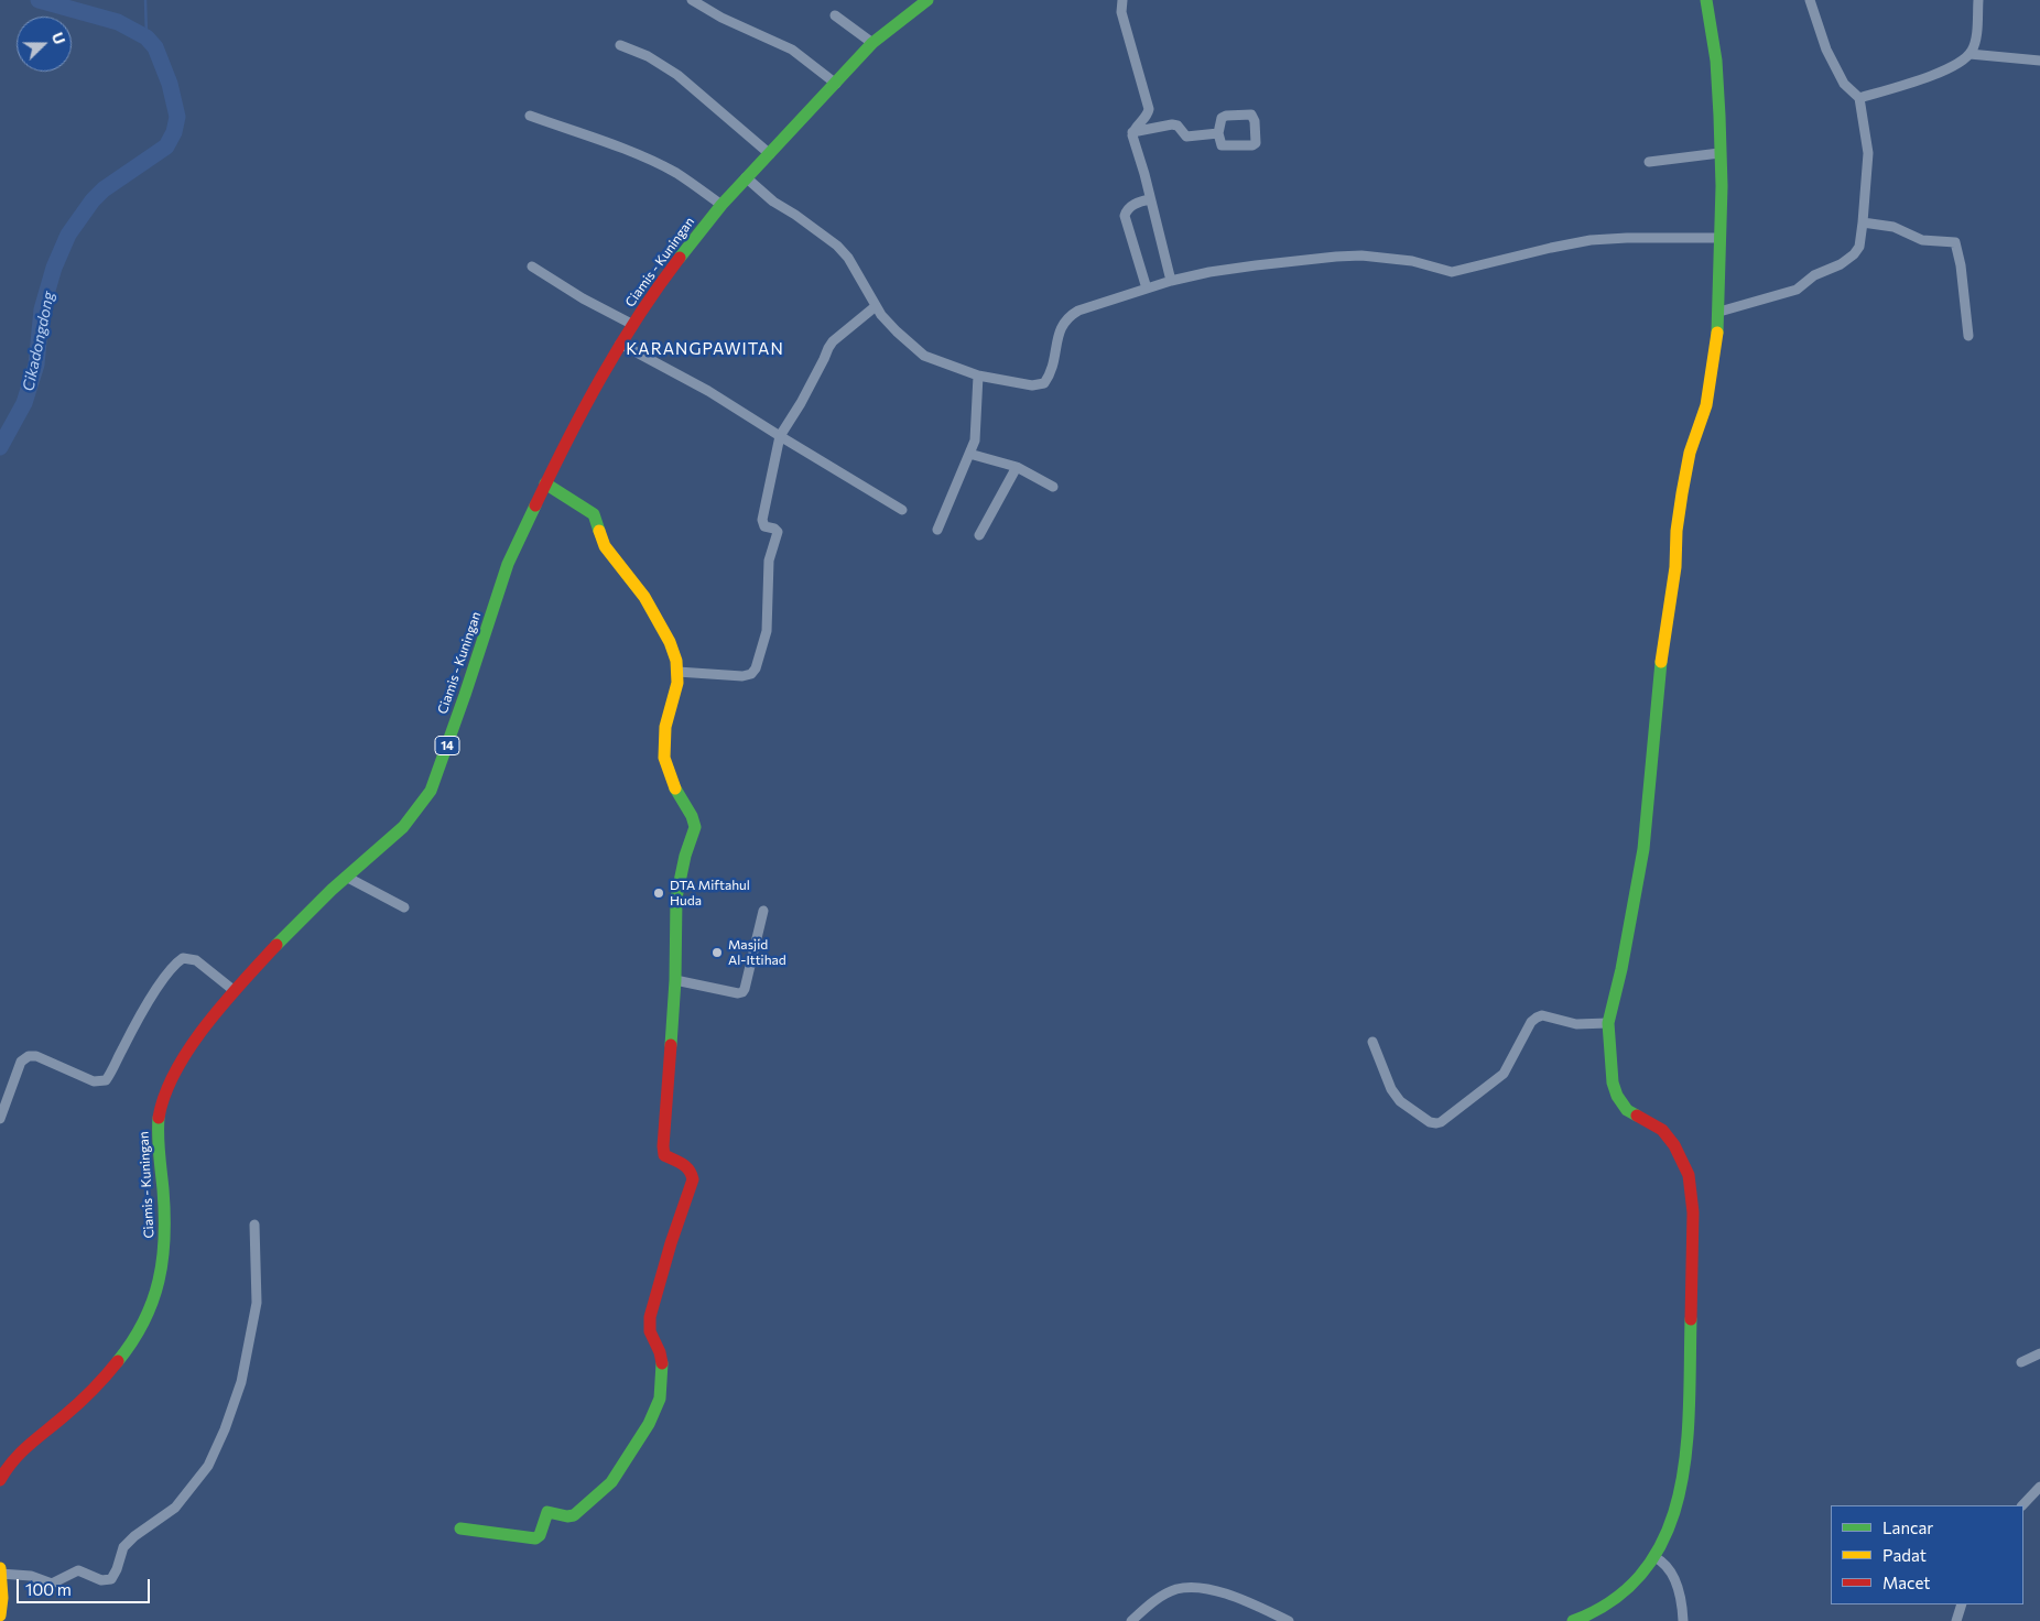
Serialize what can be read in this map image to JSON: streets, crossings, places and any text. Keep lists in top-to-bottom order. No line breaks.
{"streets":{"main road":["Ciamis - Kuningan","14"]},"districts":["KARANGPAWITAN"],"water":["Cikadongdong"],"places":["DTA Miftahul Huda","Masjid Al-Ittihad"],"legend":["Lancar","Padat","Macet"],"scale_bar":"100 m","north":"right"}
